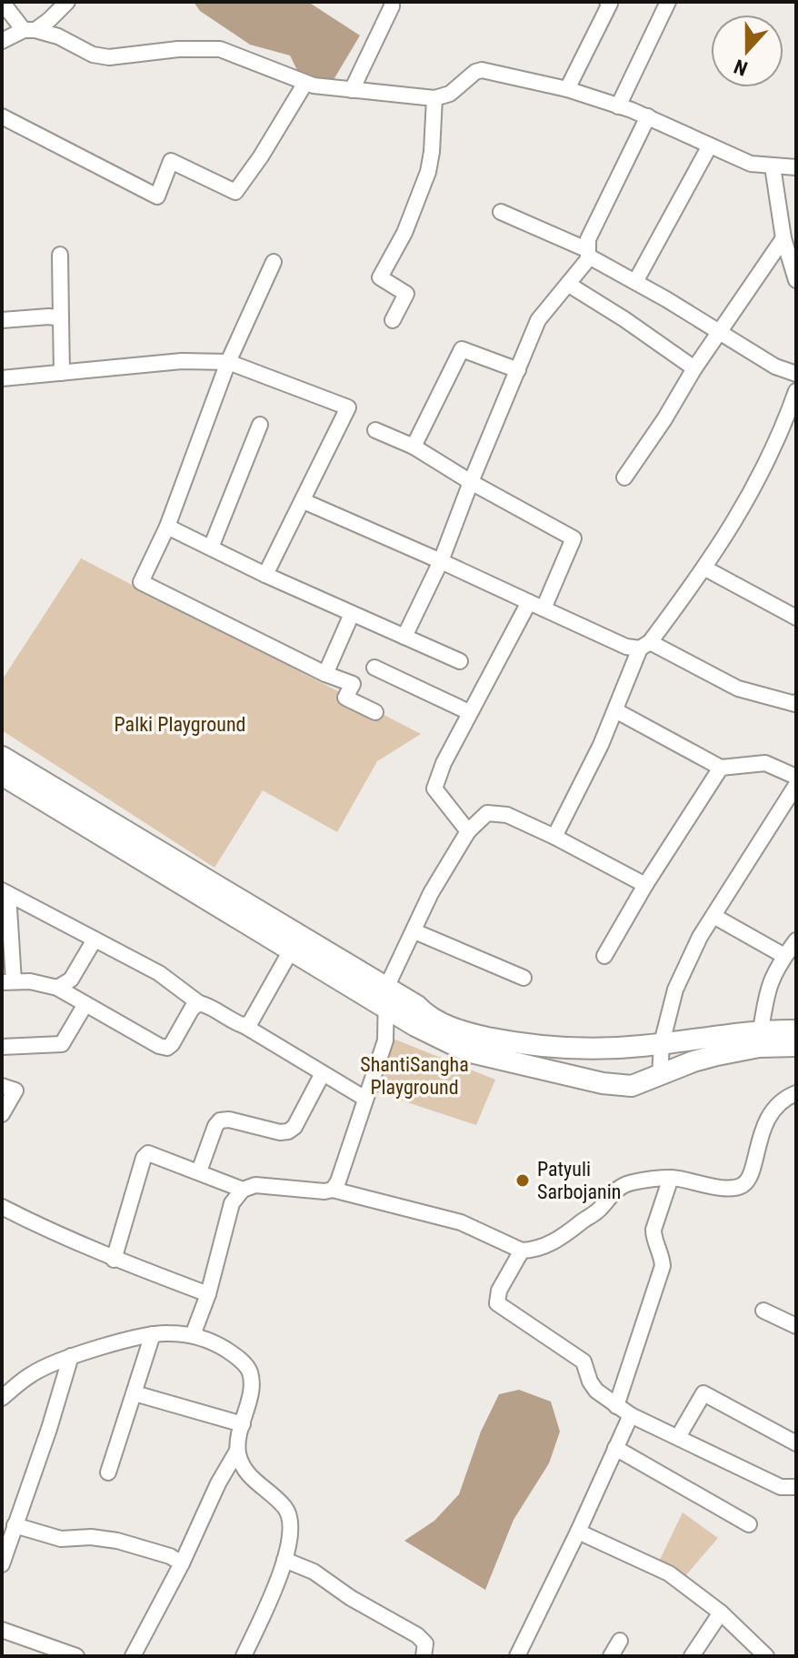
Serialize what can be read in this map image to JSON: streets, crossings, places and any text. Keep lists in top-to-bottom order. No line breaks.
{"parks":["Palki Playground","ShantiSangha Playground"],"places":["Patyuli Sarbojanin"],"north":"bottom"}
